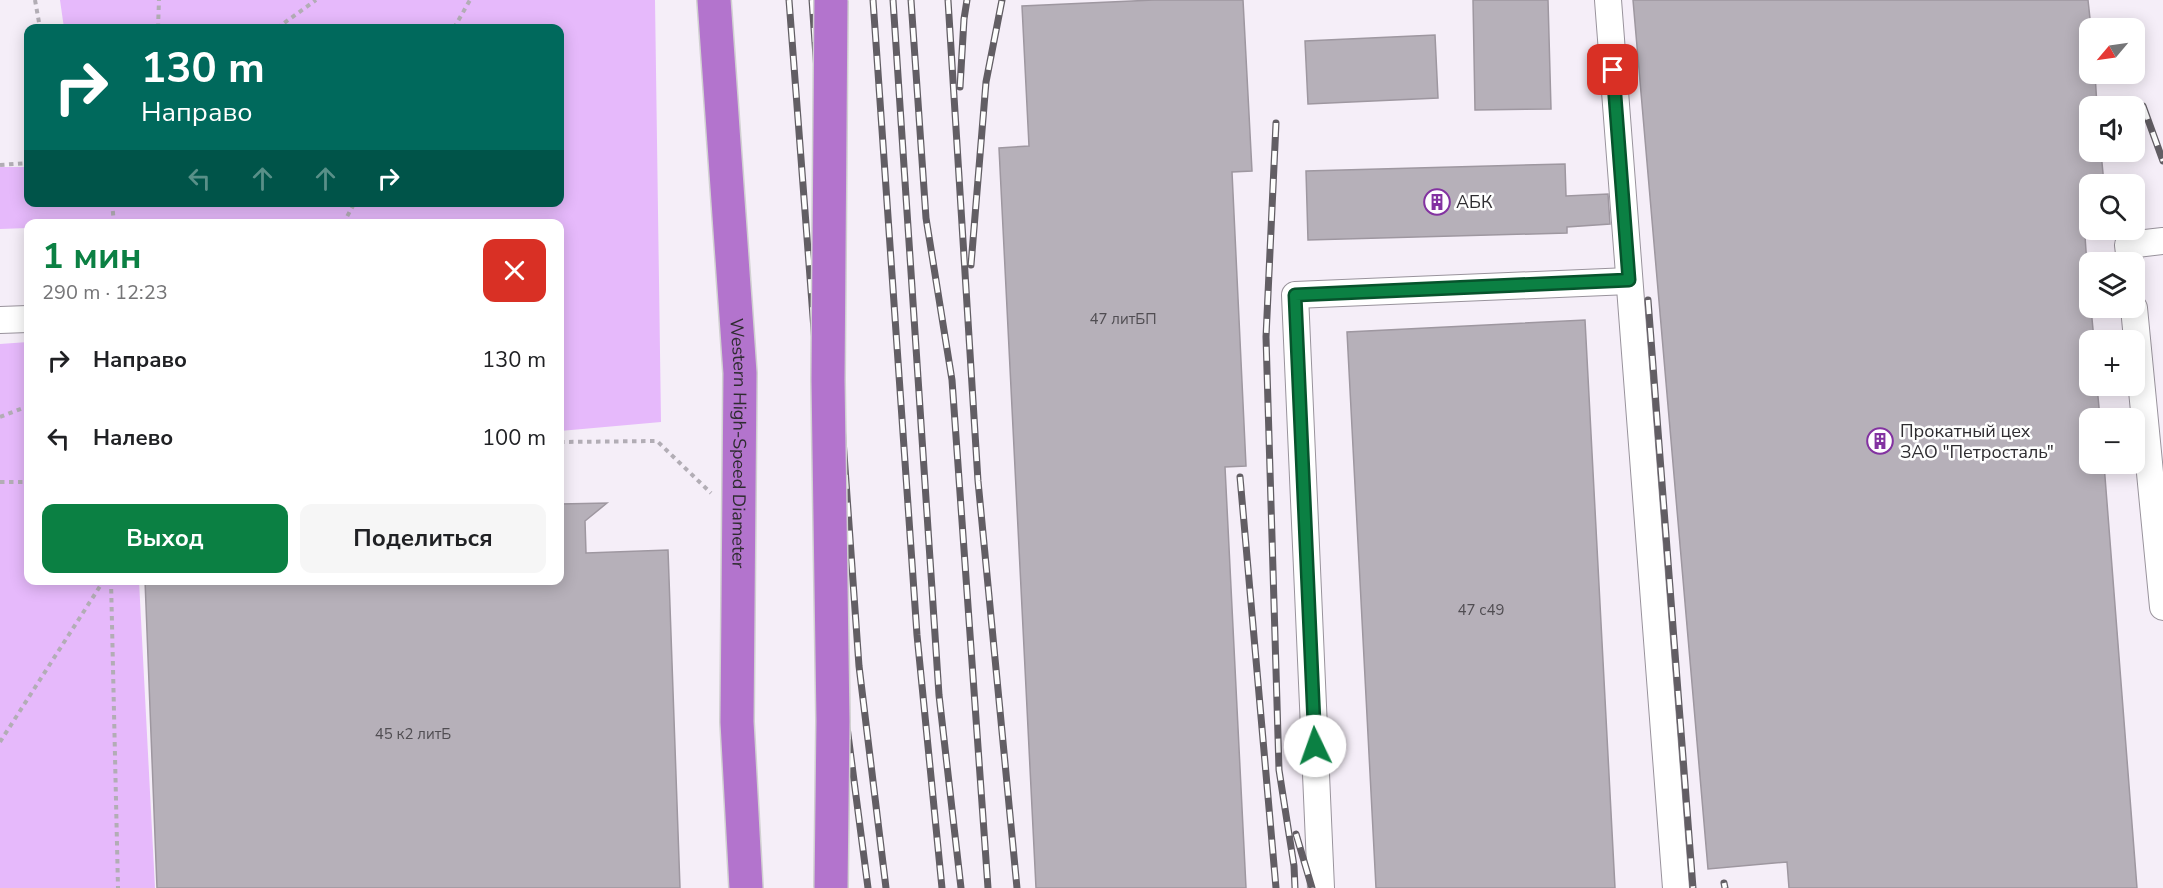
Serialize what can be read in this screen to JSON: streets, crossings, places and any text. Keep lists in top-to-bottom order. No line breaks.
{"streets":{"highway":["Western High-Speed Diameter"]},"places":{"building":["АБК","Прокатный цех ЗАО \"Петросталь\""]},"house_numbers":["47 литБП","47 с49","45 к2 литБ"],"north":"bottom left","page":{"map_buttons":["+","−"],"turn":["130 m","Направо"],"heading":["1 мин","290 m · 12:23"],"list":[{"name":"Направо","value":"130 m"},{"name":"Налево","value":"100 m"}],"buttons":["Выход","Поделиться"]}}
